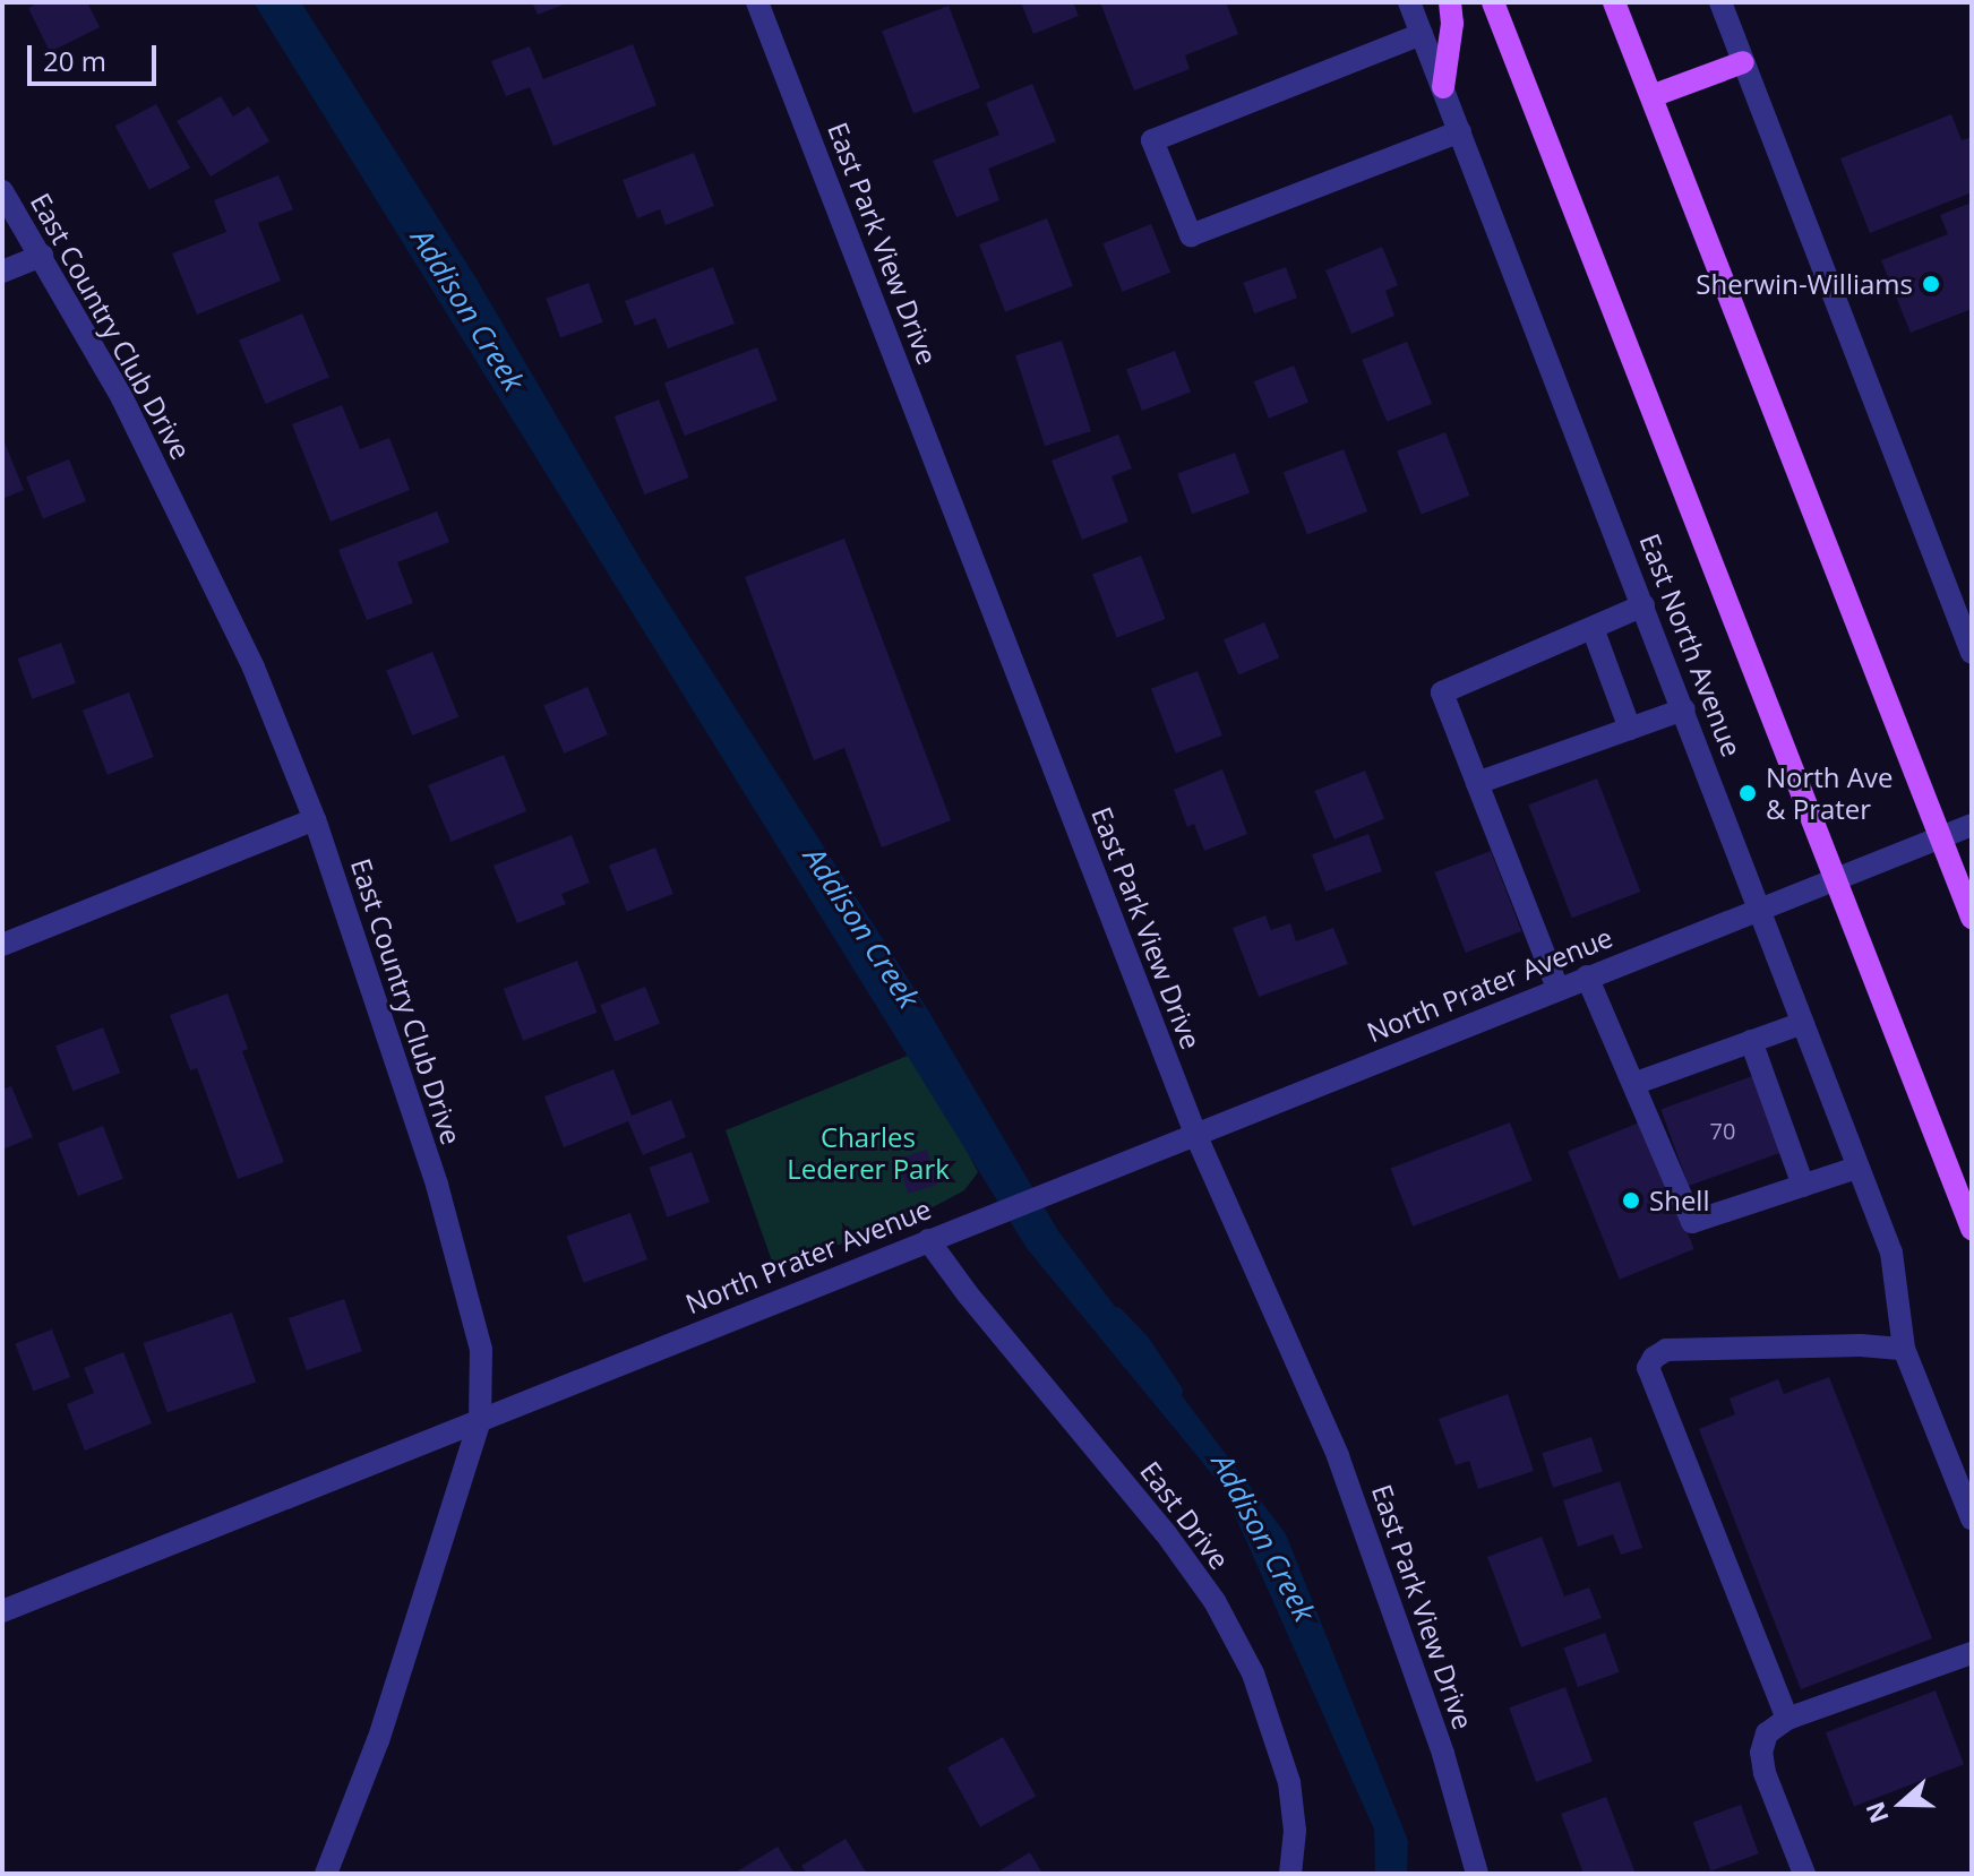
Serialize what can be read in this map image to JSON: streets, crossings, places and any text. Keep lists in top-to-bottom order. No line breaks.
{"streets":{"main road":["East North Avenue"],"street":["East Park View Drive","East Country Club Drive","North Prater Avenue","East Drive"]},"crossings":[["East Park View Drive","North Prater Avenue"],["East Country Club Drive","North Prater Avenue"],["East North Avenue","North Prater Avenue"],["North Prater Avenue","East Drive"]],"water":["Addison Creek"],"parks":["Charles Lederer Park"],"places":["Sherwin-Williams","North Ave & Prater","Shell"],"house_numbers":["70"],"scale_bar":"20 m","north":"left"}
